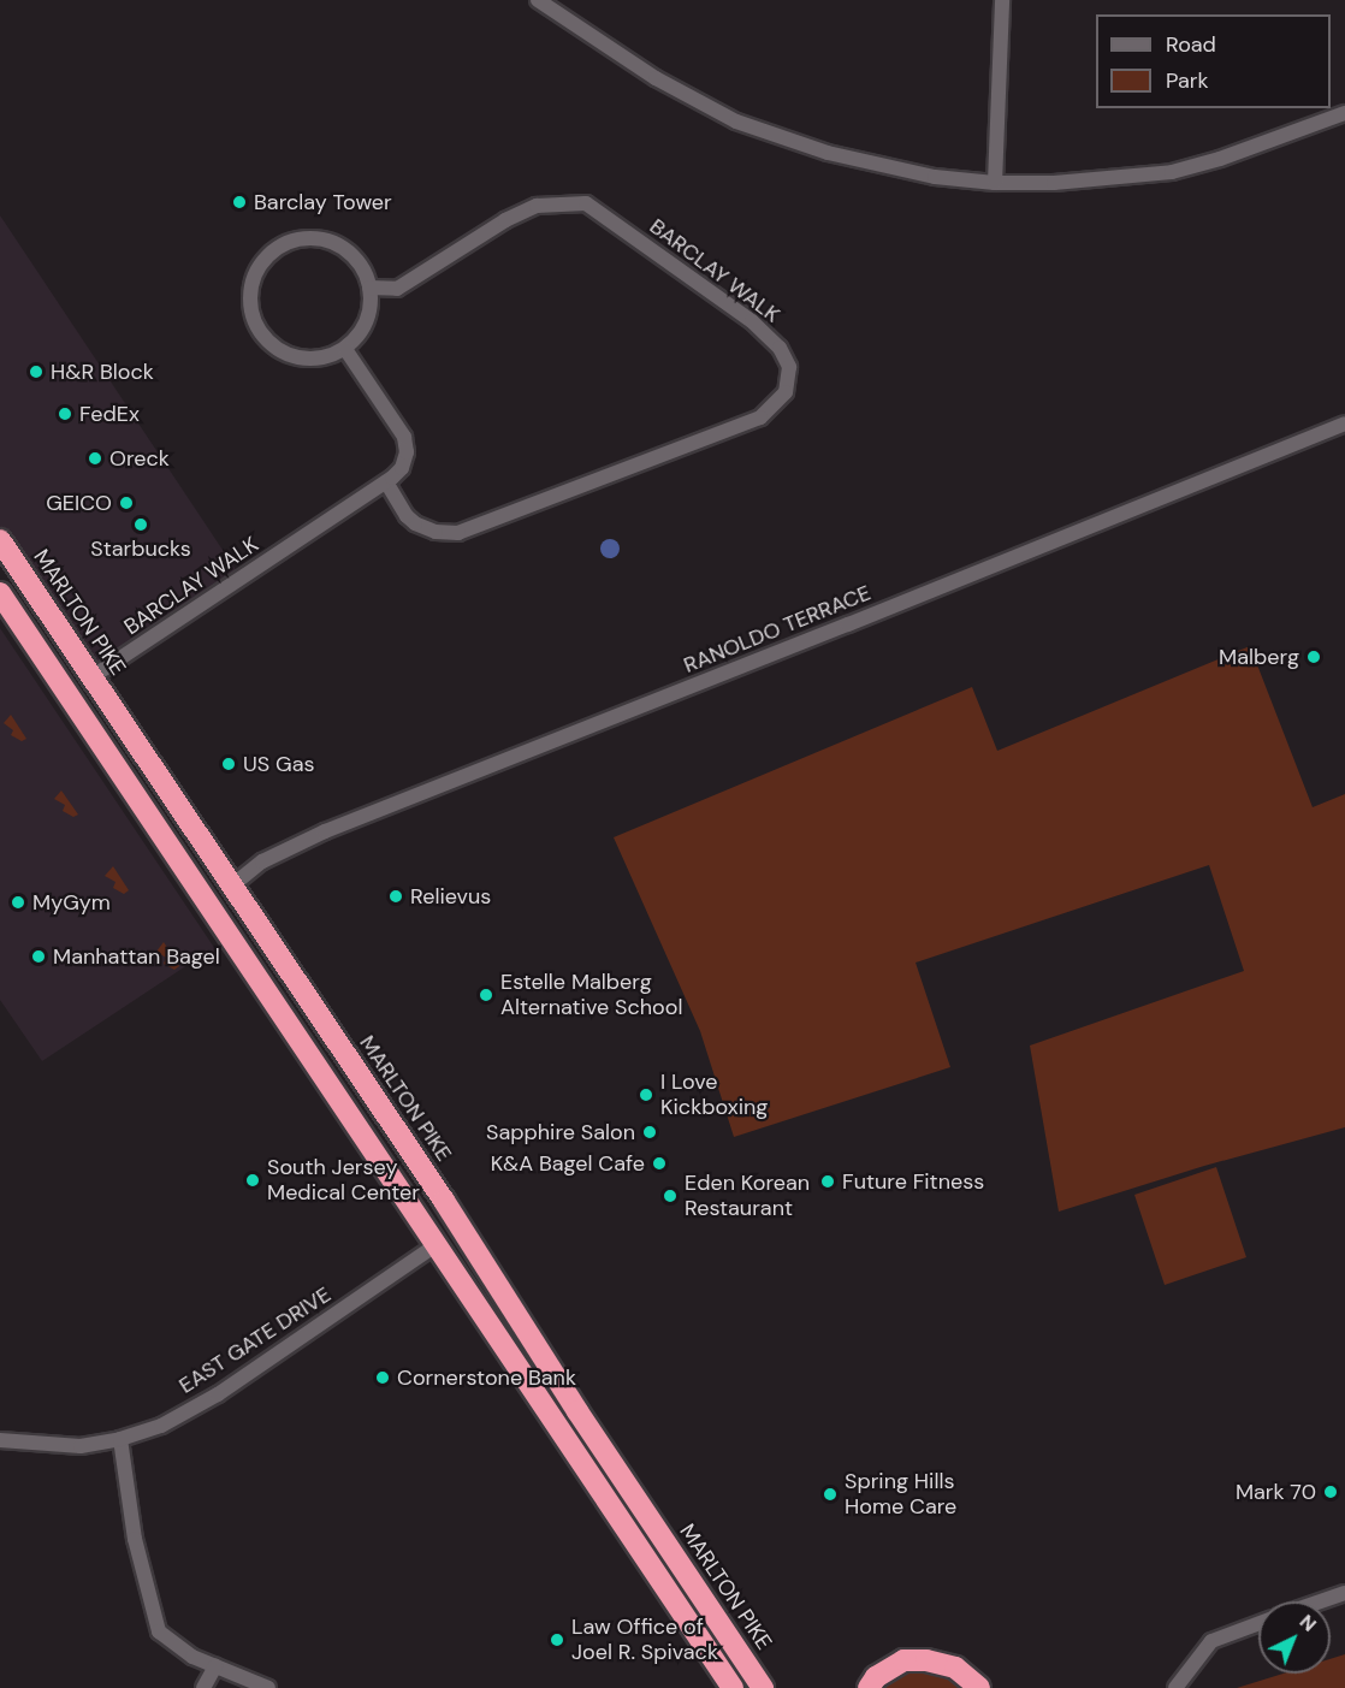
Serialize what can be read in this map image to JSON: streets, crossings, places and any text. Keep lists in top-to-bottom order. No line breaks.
{"streets":{"highway":["MARLTON PIKE"],"street":["BARCLAY WALK","RANOLDO TERRACE","EAST GATE DRIVE"]},"crossings":[["BARCLAY WALK","MARLTON PIKE"],["MARLTON PIKE","RANOLDO TERRACE"]],"places":["Barclay Tower","H&R Block","FedEx","Oreck","GEICO","Starbucks","Malberg","US Gas","Relievus","MyGym","Manhattan Bagel","Estelle Malberg Alternative School","I Love Kickboxing","Sapphire Salon","K&A Bagel Cafe","South Jersey Medical Center","Future Fitness","Eden Korean Restaurant","Cornerstone Bank","Mark 70","Spring Hills Home Care","Law Office of Joel R. Spivack"],"legend":["Road","Park"],"north":"top right"}
